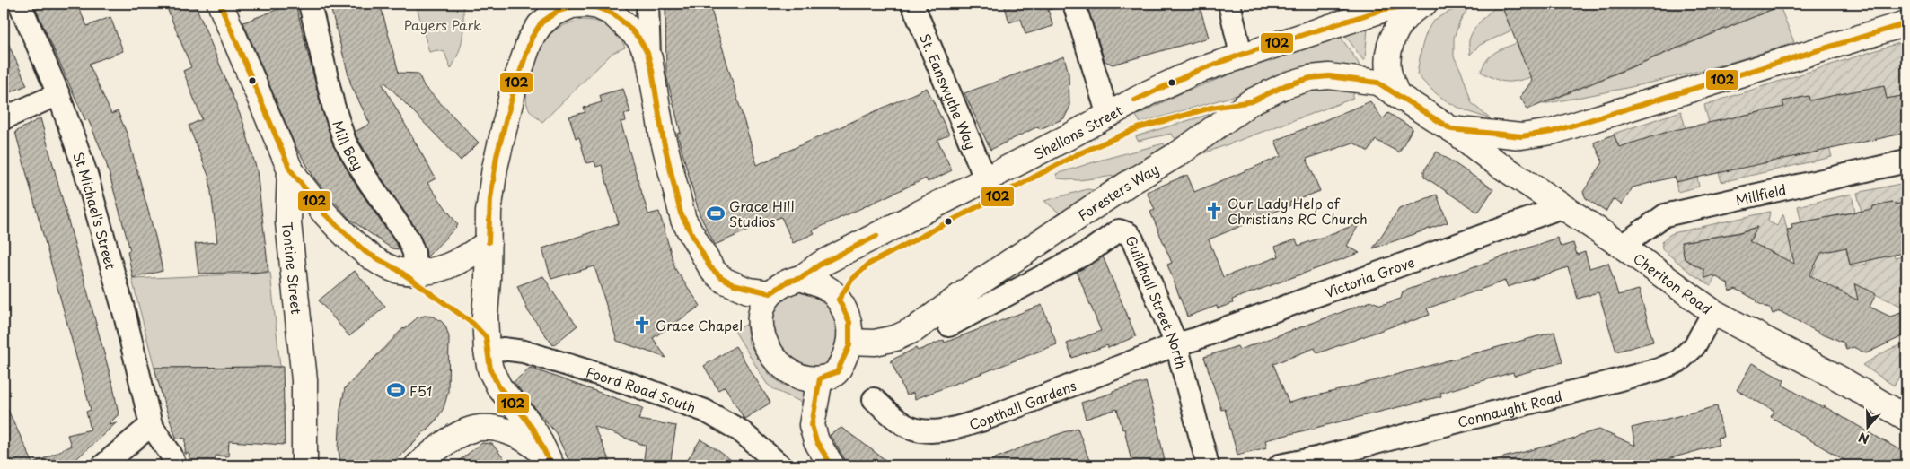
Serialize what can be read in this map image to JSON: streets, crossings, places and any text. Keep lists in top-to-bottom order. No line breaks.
{"streets":{"main road":["Shellons Street","Foresters Way","Tontine Street","Cheriton Road"],"street":["St. Eanswythe Way","Mill Bay","Millfield","St Michael's Street","Victoria Grove","Guildhall Street North","Foord Road South","Copthall Gardens","Connaught Road"]},"crossings":[["St. Eanswythe Way","Shellons Street"],["Shellons Street","Foresters Way"],["Foresters Way","Cheriton Road"],["Millfield","Cheriton Road"],["Victoria Grove","Cheriton Road"],["Victoria Grove","Guildhall Street North"],["Victoria Grove","Copthall Gardens"],["Cheriton Road","Connaught Road"],["Guildhall Street North","Copthall Gardens"]],"parks":["Payers Park"],"places":{"church":["Our Lady Help of Christians RC Church","Grace Chapel"],"sports":["Grace Hill Studios","F51"]},"lines":["transit line 102"],"north":"bottom"}
